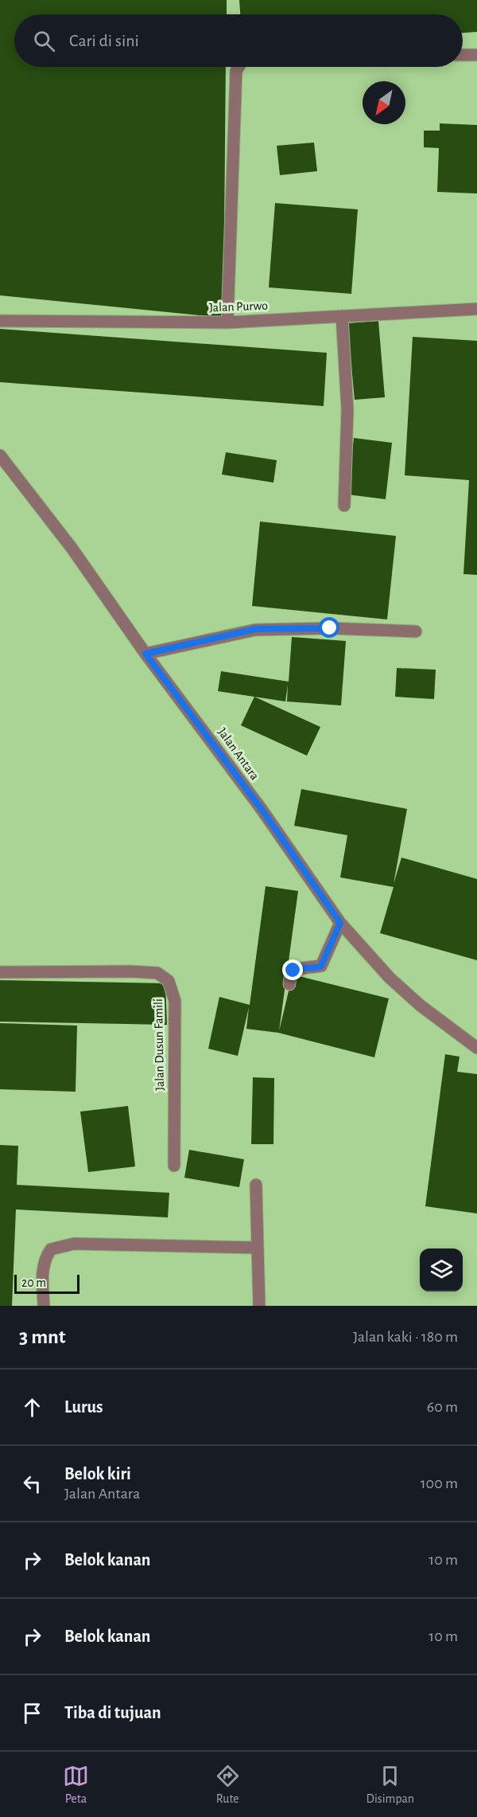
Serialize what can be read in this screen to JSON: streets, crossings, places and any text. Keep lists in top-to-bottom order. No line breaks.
{"streets":{"street":["Jalan Purwo","Jalan Antara","Jalan Dusun Famili"]},"scale_bar":"20 m","north":"bottom left","page":{"search":"Cari di sini","scale":"20 m","heading":["3 mnt","Jalan kaki · 180 m"],"list":[["Lurus","60 m"],["Belok kiri","Jalan Antara","100 m"],["Belok kanan","10 m"],["Belok kanan","10 m"],"Tiba di tujuan"],"nav":["Peta","Rute","Disimpan"]}}
